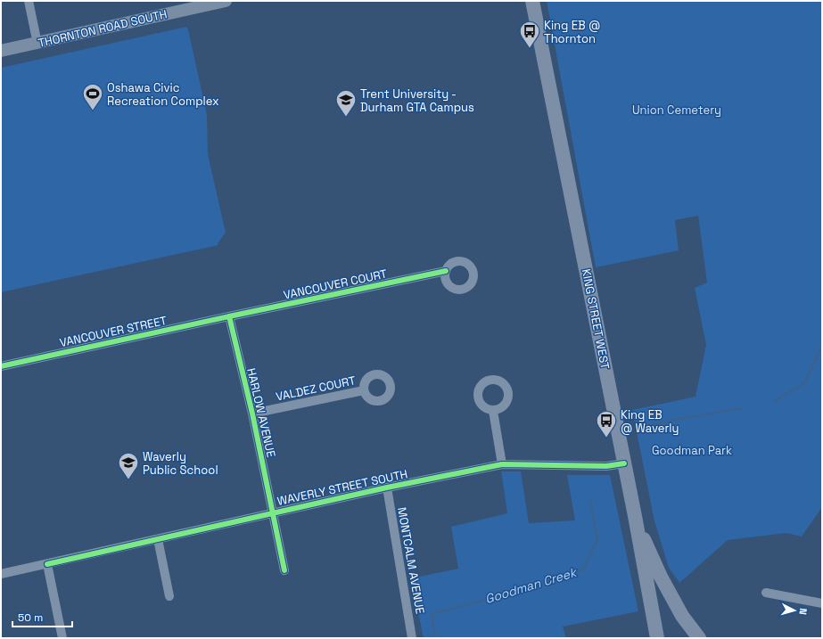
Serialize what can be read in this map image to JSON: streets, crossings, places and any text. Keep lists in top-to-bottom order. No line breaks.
{"streets":{"main road":["THORNTON ROAD SOUTH","KING STREET WEST"],"street":["VANCOUVER COURT","VANCOUVER STREET","VALDEZ COURT","HARLOW AVENUE","WAVERLY STREET SOUTH","MONTCALM AVENUE"]},"crossings":[["VANCOUVER COURT","VANCOUVER STREET"],["VANCOUVER COURT","HARLOW AVENUE"],["KING STREET WEST","WAVERLY STREET SOUTH"],["VANCOUVER STREET","HARLOW AVENUE"],["VALDEZ COURT","HARLOW AVENUE"],["HARLOW AVENUE","WAVERLY STREET SOUTH"],["WAVERLY STREET SOUTH","MONTCALM AVENUE"]],"water":["Goodman Creek"],"parks":["Union Cemetery","Goodman Park"],"places":{"bus stop":["King EB @ Thornton","King EB @ Waverly"],"sports":["Oshawa Civic Recreation Complex"],"school or university":["Trent University - Durham GTA Campus","Waverly Public School"]},"scale_bar":"50 m","north":"right"}
